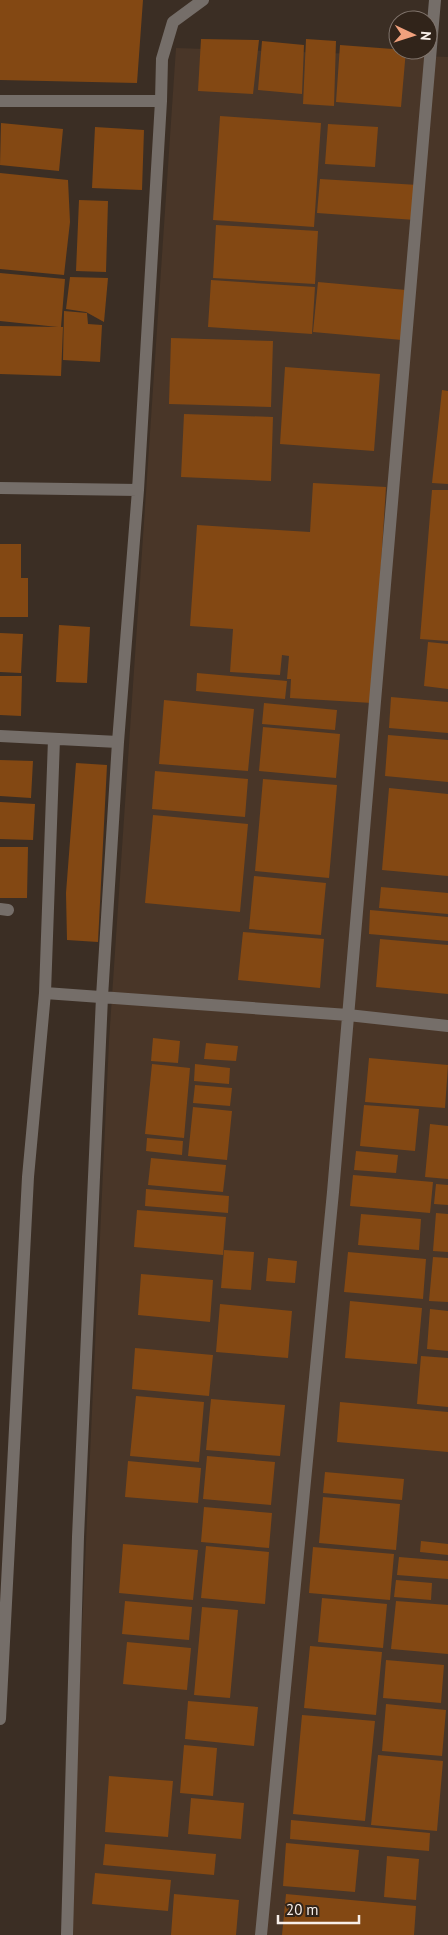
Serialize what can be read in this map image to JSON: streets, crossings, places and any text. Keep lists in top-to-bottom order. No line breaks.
{"scale_bar":"20 m","north":"right"}
